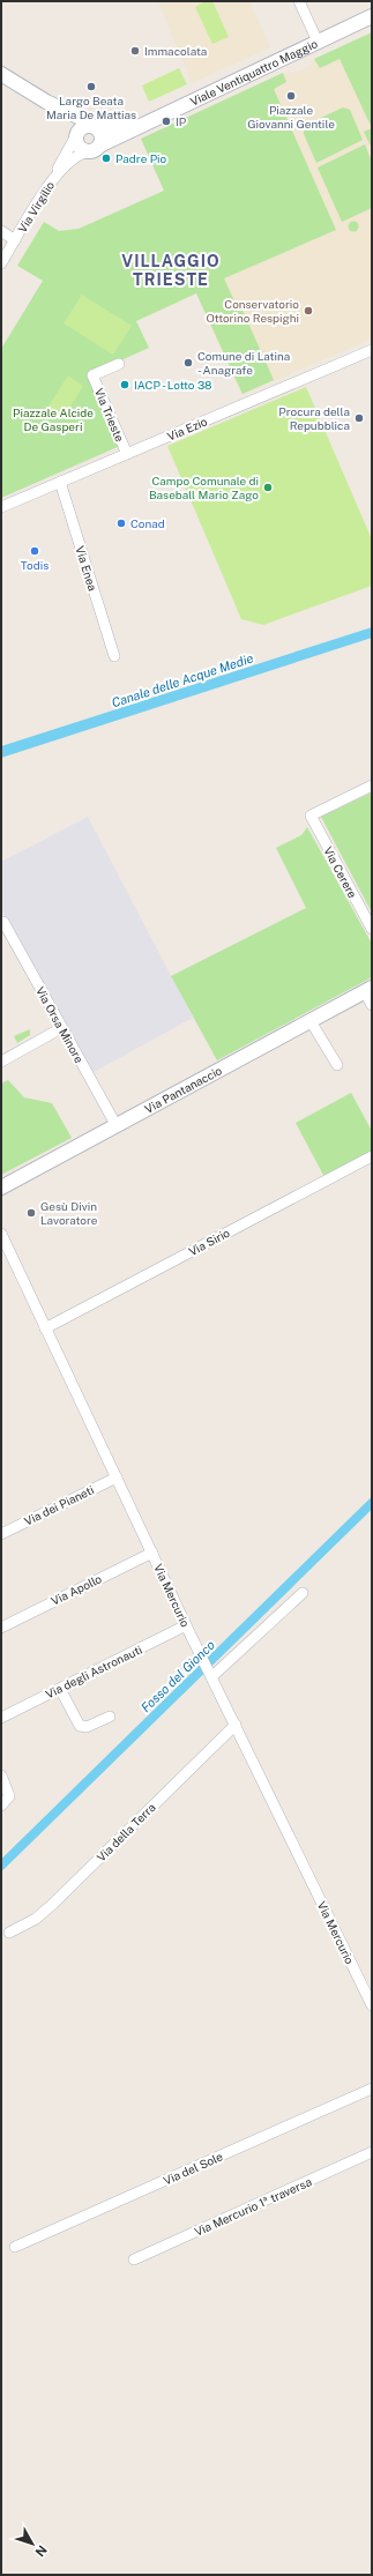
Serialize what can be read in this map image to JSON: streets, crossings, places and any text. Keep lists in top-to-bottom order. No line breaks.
{"streets":{"main road":["Viale Ventiquattro Maggio","Via Pantanaccio"],"street":["Via Virgilio","Via Trieste","Via Ezio","Via Enea","Via Cerere","Via Orsa Minore","Via Sirio","Via dei Pianeti","Via Apollo","Via Mercurio","Via degli Astronauti","Via della Terra","Via del Sole","Via Mercurio 1ª traversa"]},"crossings":[["Via Trieste","Via Ezio"],["Via Ezio","Via Enea"],["Via Orsa Minore","Via Pantanaccio"],["Via Sirio","Via Mercurio"],["Via dei Pianeti","Via Mercurio"],["Via Apollo","Via Mercurio"],["Via Mercurio","Via degli Astronauti"],["Via Mercurio","Via della Terra"]],"districts":["VILLAGGIO TRIESTE"],"water":["Canale delle Acque Medie","Fosso del Gionco"],"parks":["Piazzale Alcide De Gasperi"],"places":["Immacolata","Largo Beata Maria De Mattias","Piazzale Giovanni Gentile","IP","Padre Pio","Conservatorio Ottorino Respighi","Comune di Latina - Anagrafe","IACP - Lotto 38","Procura della Repubblica","Campo Comunale di Baseball Mario Zago","Conad","Todis","Gesù Divin Lavoratore"],"north":"bottom right"}
